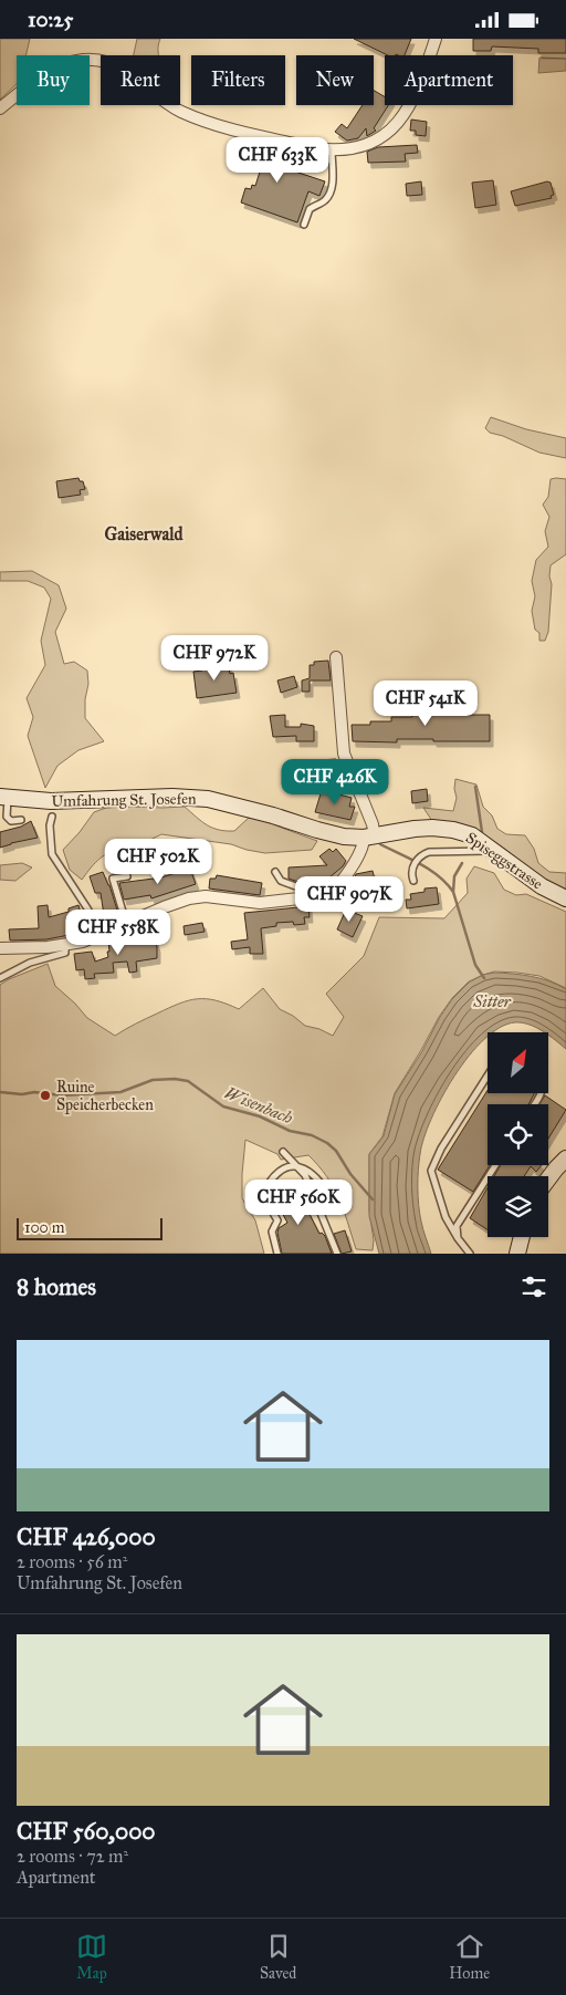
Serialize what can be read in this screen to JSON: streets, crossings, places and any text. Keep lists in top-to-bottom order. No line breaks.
{"streets":{"street":["Umfahrung St. Josefen","Spiseggstrasse"]},"crossings":[["Umfahrung St. Josefen","Spiseggstrasse"]],"districts":["Gaiserwald"],"water":["Sitter","Wisenbach"],"places":["Ruine Speicherbecken"],"scale_bar":"100 m","north":"top right","page":{"status":"10:25","chip":["Buy","Rent","Filters","New","Apartment"],"price":["CHF 633K","CHF 972K","CHF 541K","CHF 426K","CHF 502K","CHF 907K","CHF 558K","CHF 560K"],"scale":"100 m","heading":"8 homes","list":[{"name":"CHF 426,000","note":"2 rooms · 56 m² · Umfahrung St. Josefen"},{"name":"CHF 560,000","note":"2 rooms · 72 m² · Apartment"}],"tabs":["Map","Saved","Home"]}}
